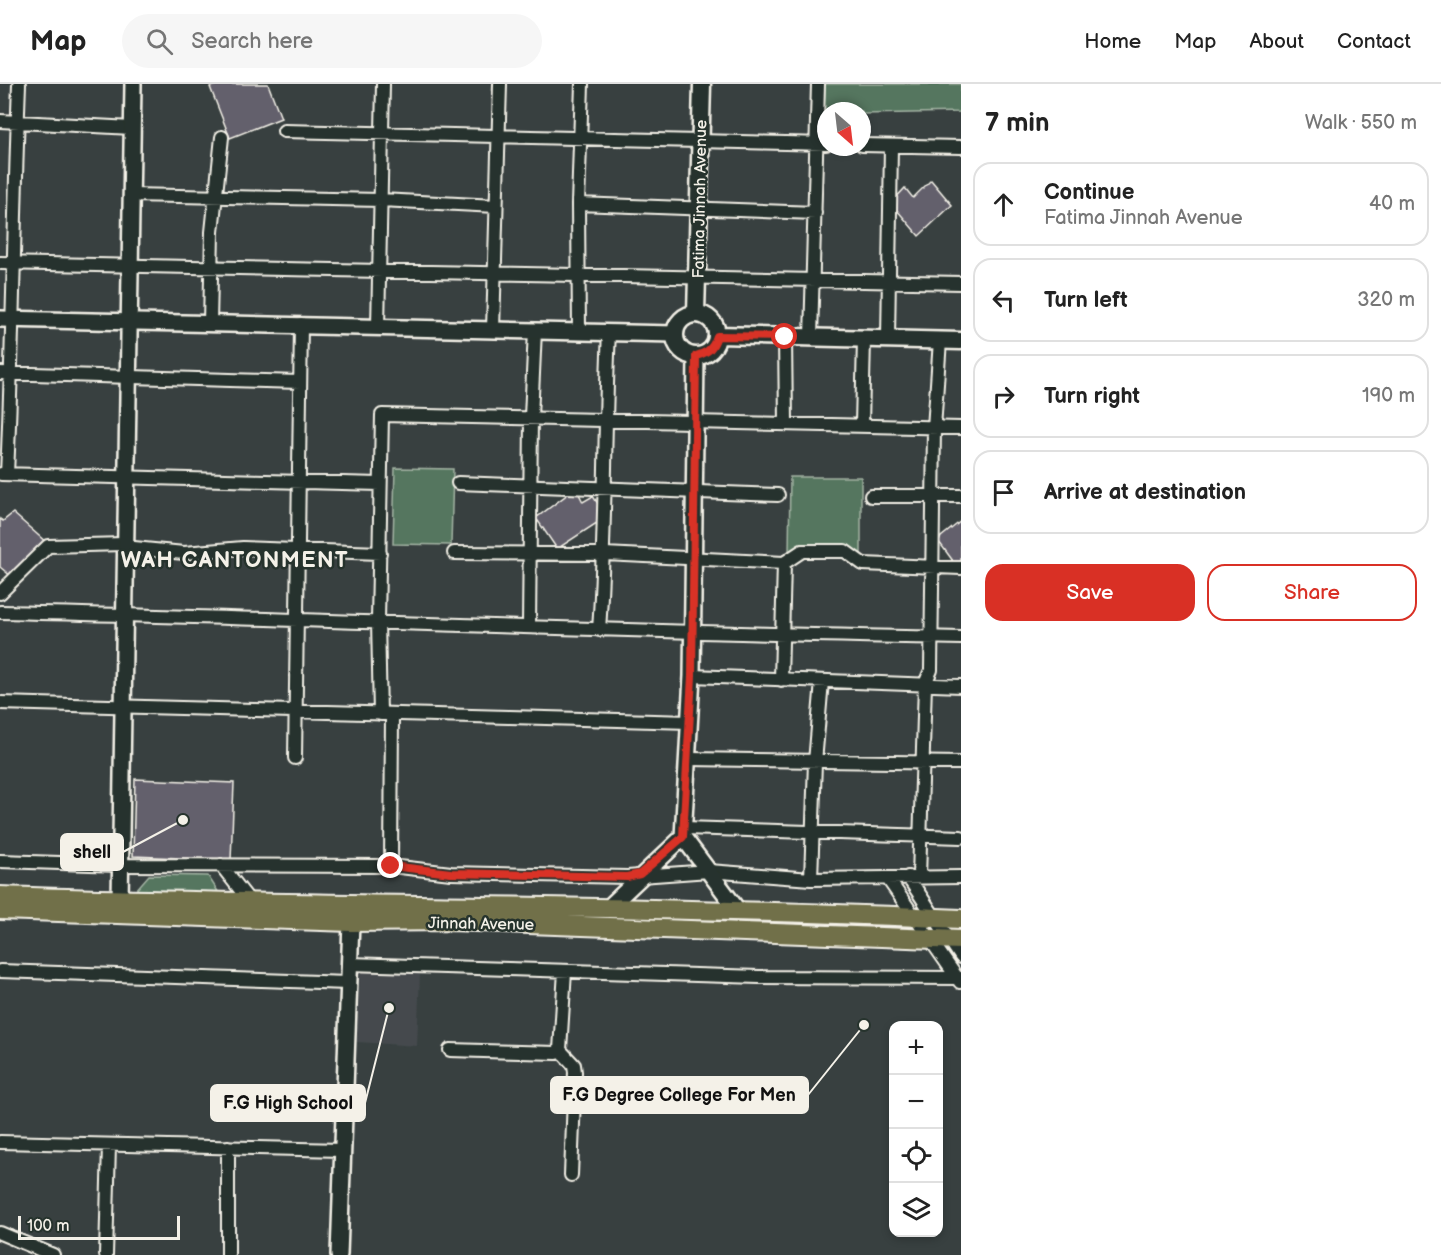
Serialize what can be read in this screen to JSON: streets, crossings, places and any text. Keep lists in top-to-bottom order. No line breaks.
{"streets":{"main road":["Fatima Jinnah Avenue","Jinnah Avenue"]},"districts":["WAH CANTONMENT"],"places":["shell","F.G High School","F.G Degree College For Men"],"scale_bar":"100 m","north":"bottom right","page":{"header":"Map","search":"Search here","nav":["Home","Map","About","Contact"],"heading":["7 min","Walk · 550 m"],"list":[["Continue","Fatima Jinnah Avenue","40 m"],["Turn left","320 m"],["Turn right","190 m"],"Arrive at destination"],"buttons":["Save","Share"],"map_buttons":["+","−"],"scale":"100 m"}}
